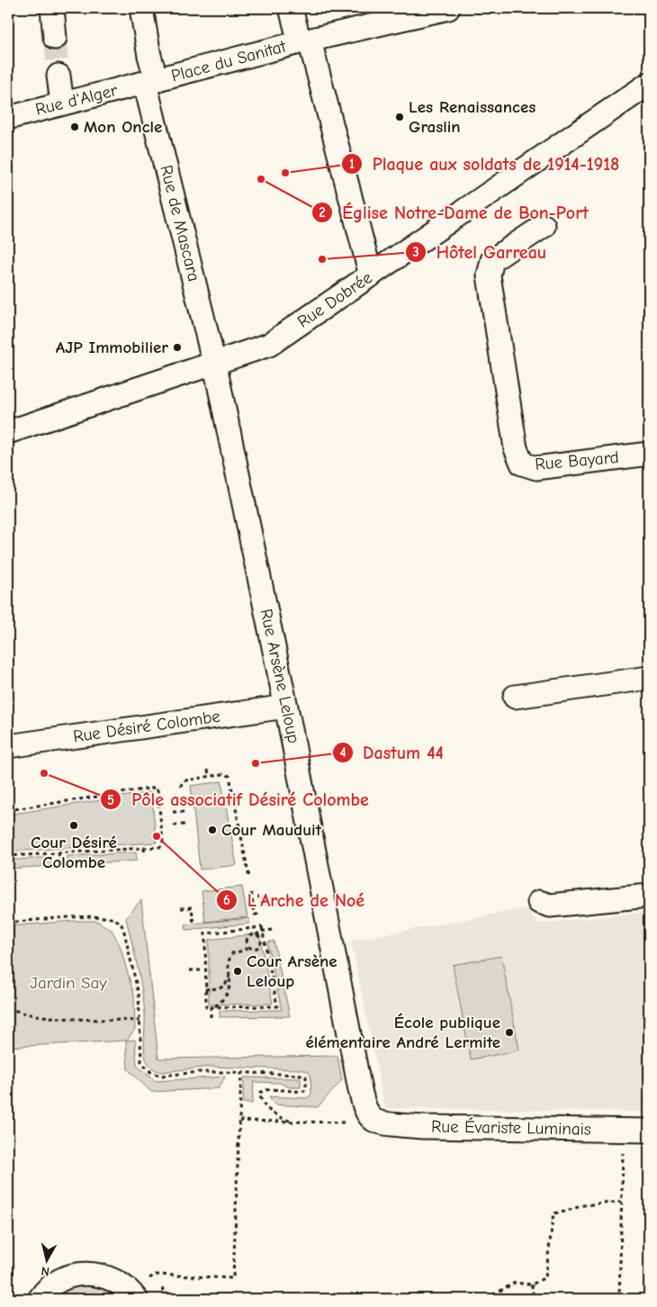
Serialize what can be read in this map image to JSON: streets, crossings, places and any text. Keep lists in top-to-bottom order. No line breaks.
{"streets":{"street":["Place du Sanitat","Rue d'Alger","Rue de Mascara","Rue Dobrée","Rue Bayard","Rue Arsène Leloup","Rue Désiré Colombe","Rue Évariste Luminais"]},"crossings":[["Place du Sanitat","Rue d'Alger"],["Place du Sanitat","Rue de Mascara"],["Rue d'Alger","Rue de Mascara"],["Rue de Mascara","Rue Dobrée"],["Rue de Mascara","Rue Arsène Leloup"],["Rue Dobrée","Rue Arsène Leloup"],["Rue Arsène Leloup","Rue Désiré Colombe"],["Rue Arsène Leloup","Rue Évariste Luminais"]],"parks":["Jardin Say"],"places":["Les Renaissances Graslin","Mon Oncle","Plaque aux soldats de 1914-1918","Église Notre-Dame de Bon-Port","Hôtel Garreau","AJP Immobilier","Dastum 44","Pôle associatif Désiré Colombe","Cour Désiré Colombe","Cour Mauduit","L'Arche de Noé","Cour Arsène Leloup","École publique élémentaire André Lermite"],"north":"bottom"}
